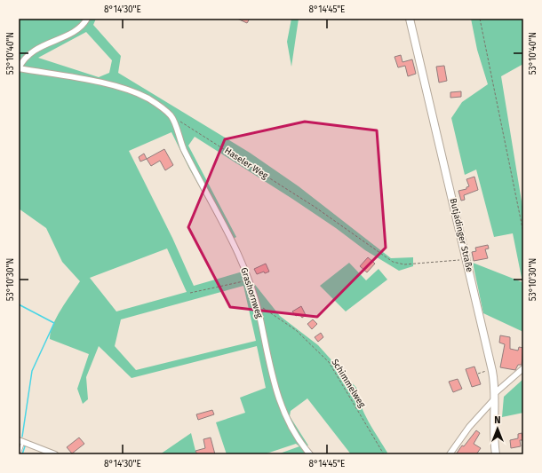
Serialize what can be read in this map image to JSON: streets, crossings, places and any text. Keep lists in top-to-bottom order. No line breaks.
{"streets":{"street":["Butjadinger Straße","Grashornweg"],"path":["Haseler Weg","Schimmelweg"]},"crossings":[["Haseler Weg","Butjadinger Straße"],["Haseler Weg","Grashornweg"],["Grashornweg","Schimmelweg"]],"north":"top","coordinates":["8°14'30\"E","8°14'45\"E","53°10'40\"N","53°10'30\"N"]}
